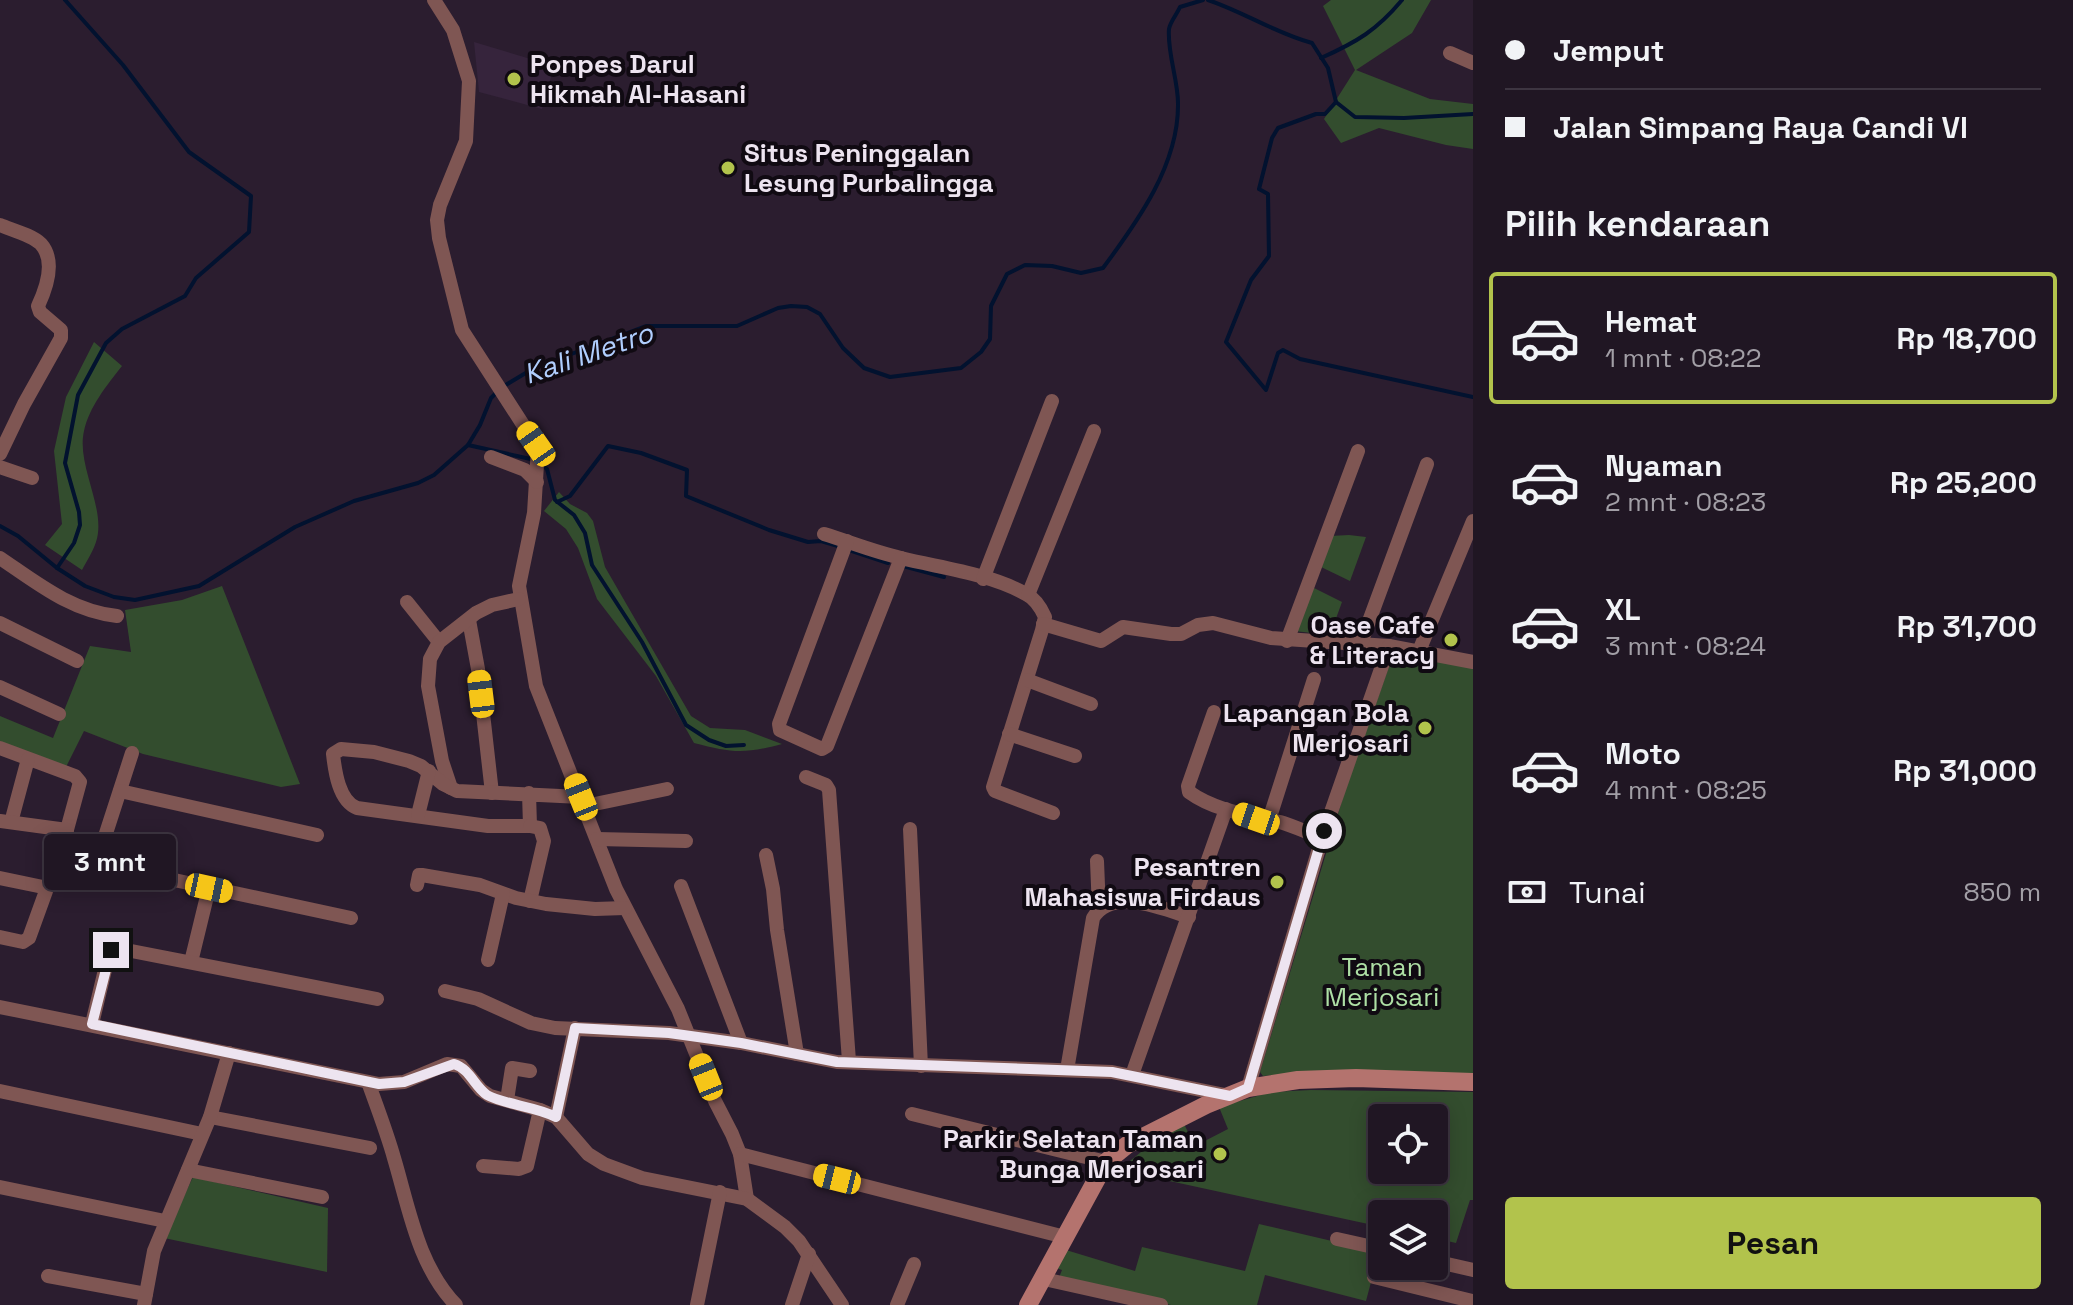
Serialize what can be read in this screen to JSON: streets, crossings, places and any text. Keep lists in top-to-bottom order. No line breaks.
{"water":["Kali Metro"],"parks":["Taman Merjosari"],"places":["Ponpes Darul Hikmah Al-Hasani","Situs Peninggalan Lesung Purbalingga","Oase Cafe & Literacy","Lapangan Bola Merjosari","Pesantren Mahasiswa Firdaus","Parkir Selatan Taman Bunga Merjosari"],"page":{"banner":["Jemput","Jalan Simpang Raya Candi VI"],"heading":"Pilih kendaraan","list":[{"name":"Hemat","note":"1 mnt · 08:22","value":"Rp 18,700"},{"name":"Nyaman","note":"2 mnt · 08:23","value":"Rp 25,200"},{"name":"XL","note":"3 mnt · 08:24","value":"Rp 31,700"},{"name":"Moto","note":"4 mnt · 08:25","value":"Rp 31,000"}],"bubble":"3 mnt","pay":["Tunai","850 m"],"buttons":"Pesan"}}
